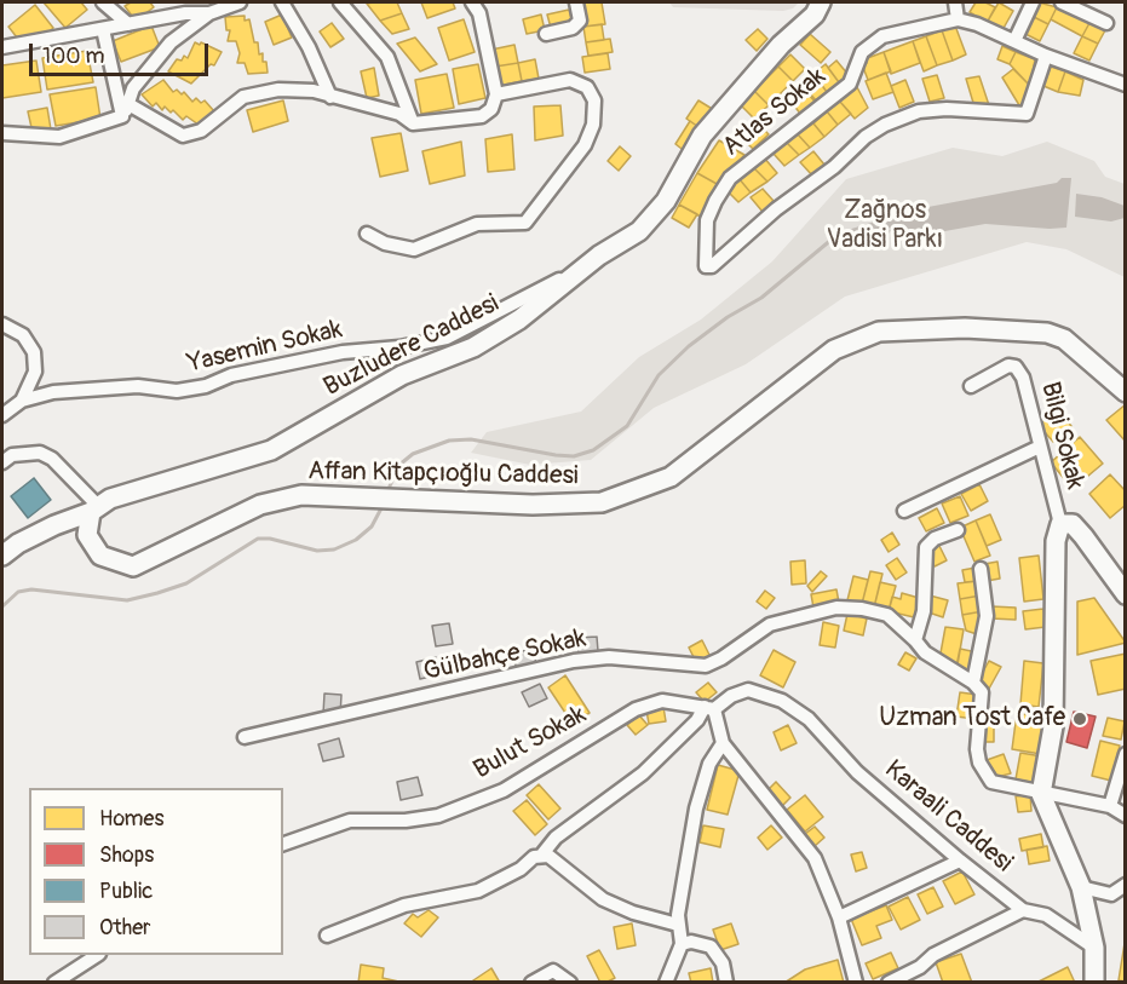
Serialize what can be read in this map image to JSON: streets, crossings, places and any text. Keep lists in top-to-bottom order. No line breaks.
{"streets":{"street":["Atlas Sokak","Buzludere Caddesi","Yasemin Sokak","Bilgi Sokak","Affan Kitapçıoğlu Caddesi","Gülbahçe Sokak","Bulut Sokak","Karaali Caddesi"]},"crossings":[["Buzludere Caddesi","Yasemin Sokak"],["Buzludere Caddesi","Affan Kitapçıoğlu Caddesi"],["Bulut Sokak","Karaali Caddesi"]],"parks":["Zağnos Vadisi Parkı"],"places":["Uzman Tost Cafe"],"legend":["Homes","Shops","Public","Other"],"scale_bar":"100 m"}
